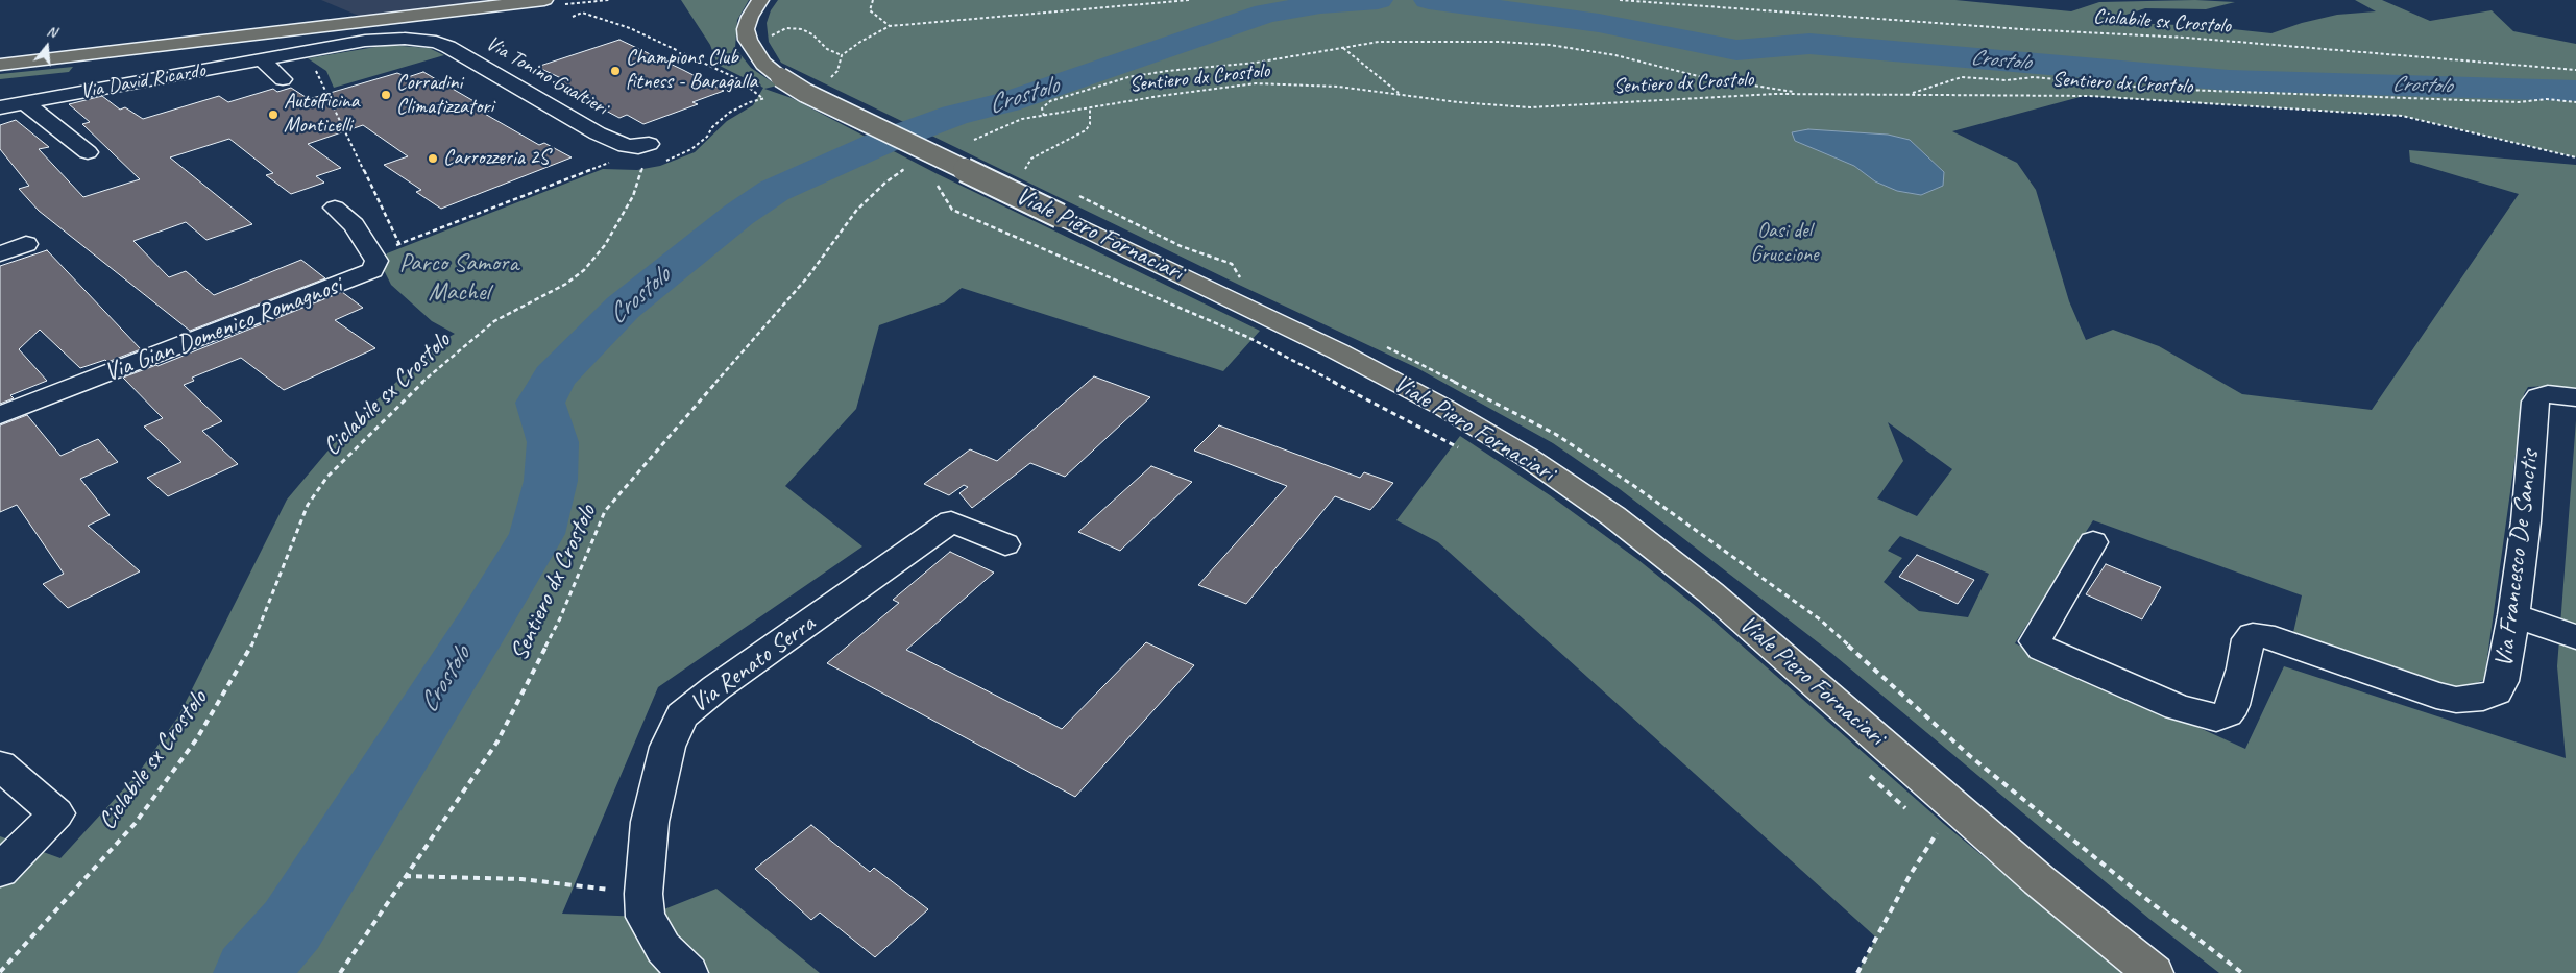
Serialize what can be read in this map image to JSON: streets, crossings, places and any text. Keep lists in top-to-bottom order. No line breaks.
{"streets":{"main road":["Viale Piero Fornaciari"],"street":["Via Tonino Gualtieri","Via David Ricardo","Via Gian Domenico Romagnosi","Via Francesco De Sanctis","Via Renato Serra"],"path":["Ciclabile sx Crostolo","Sentiero dx Crostolo"]},"crossings":[["Ciclabile sx Crostolo","Via Tonino Gualtieri"],["Via Tonino Gualtieri","Via David Ricardo"]],"water":["Crostolo"],"parks":["Oasi del Gruccione","Parco Samora Machel"],"places":["Champions Club fitness - Baragalla","Corradini Climatizzatori","Autofficina Monticelli","Carrozzeria 2S"],"north":"top"}
